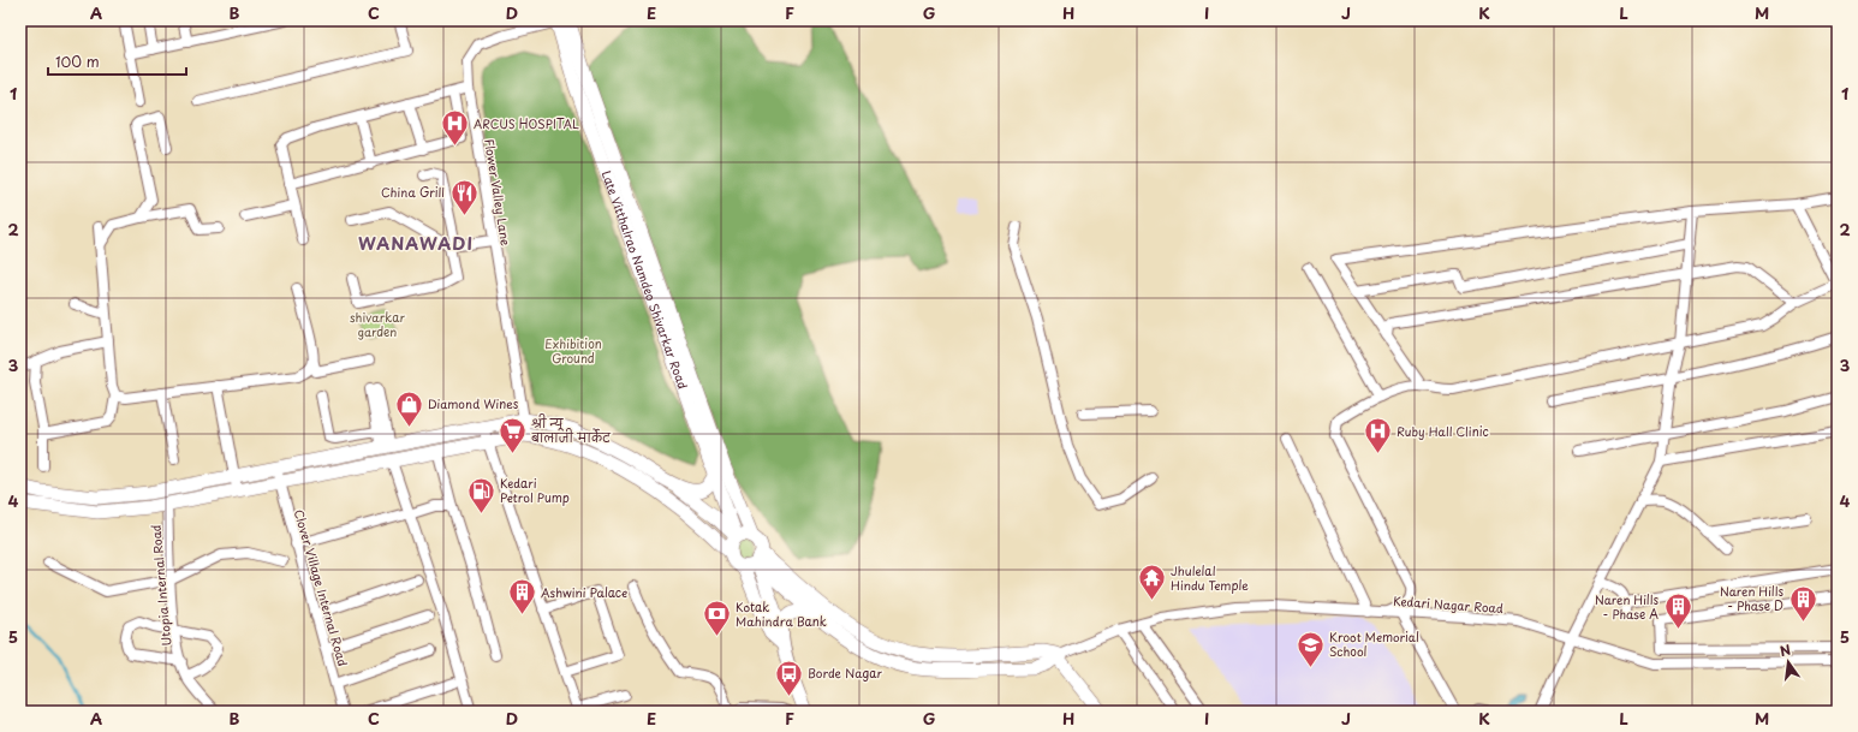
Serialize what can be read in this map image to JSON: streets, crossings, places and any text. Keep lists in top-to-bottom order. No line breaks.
{"streets":{"street":["Flower Valley Lane","Late Vitthalrao Namdeo Shivarkar Road","Utopia Internal Road","Clover Village Internal Road","Kedari Nagar Road"]},"crossings":[["Flower Valley Lane","Late Vitthalrao Namdeo Shivarkar Road"]],"districts":["WANAWADI"],"parks":["shivarkar garden","Exhibition Ground"],"places":{"hospital":["ARCUS HOSPITAL","Ruby Hall Clinic"],"restaurant":["China Grill"],"shop":["Diamond Wines"],"supermarket":["श्री न्यू बालाजी मार्केट"],"fuel station":["Kedari Petrol Pump"],"temple":["Jhulelal Hindu Temple"],"building":["Ashwini Palace","Naren Hills - Phase D","Naren Hills - Phase A"],"bank":["Kotak Mahindra Bank"],"school or university":["Kroot Memorial School"],"bus stop":["Borde Nagar"]},"scale_bar":"100 m","north":"top","grid":{"columns":["A","B","C","D","E","F","G","H","I","J","K","L","M"],"rows":["1","2","3","4","5"]}}
